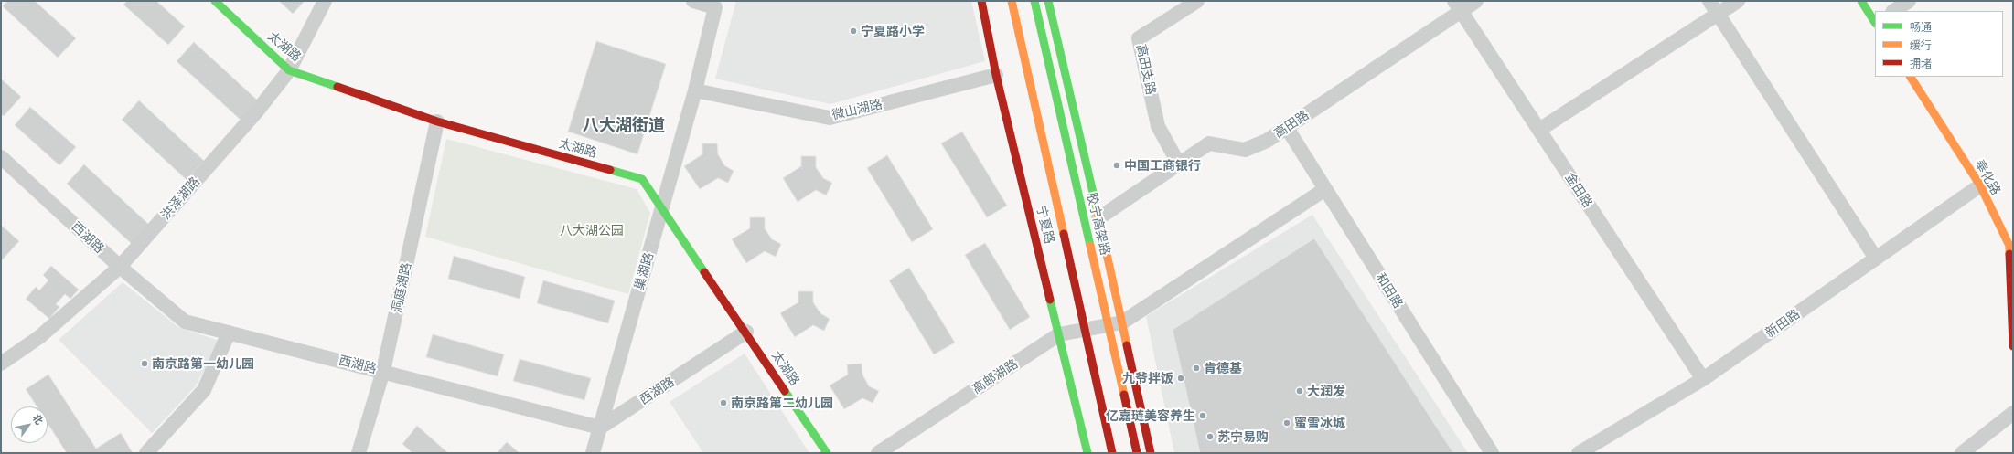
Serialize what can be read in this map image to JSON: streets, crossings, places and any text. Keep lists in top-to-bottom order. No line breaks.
{"streets":{"main road":["太湖路","奉化路","胶宁高架路","宁夏路"],"street":["高田支路","微山湖路","高田路","金田路","洪泽湖路","西湖路","巢湖路","洞庭湖路","和田路","新田路","高邮湖路"]},"crossings":[["太湖路","洪泽湖路"],["太湖路","西湖路"],["太湖路","巢湖路"],["太湖路","洞庭湖路"],["高田支路","高田路"],["微山湖路","宁夏路"],["微山湖路","巢湖路"],["高田路","金田路"],["高田路","和田路"],["奉化路","新田路"],["金田路","新田路"],["洪泽湖路","西湖路"],["宁夏路","高邮湖路"],["西湖路","巢湖路"],["西湖路","洞庭湖路"]],"districts":["八大湖街道"],"parks":["八大湖公园"],"places":["宁夏路小学","中国工商银行","南京路第一幼儿园","肯德基","九爷拌饭","大润发","南京路第二幼儿园","亿嘉琏美容养生","蜜雪冰城","苏宁易购"],"legend":["畅通","缓行","拥堵"],"north":"top right"}
